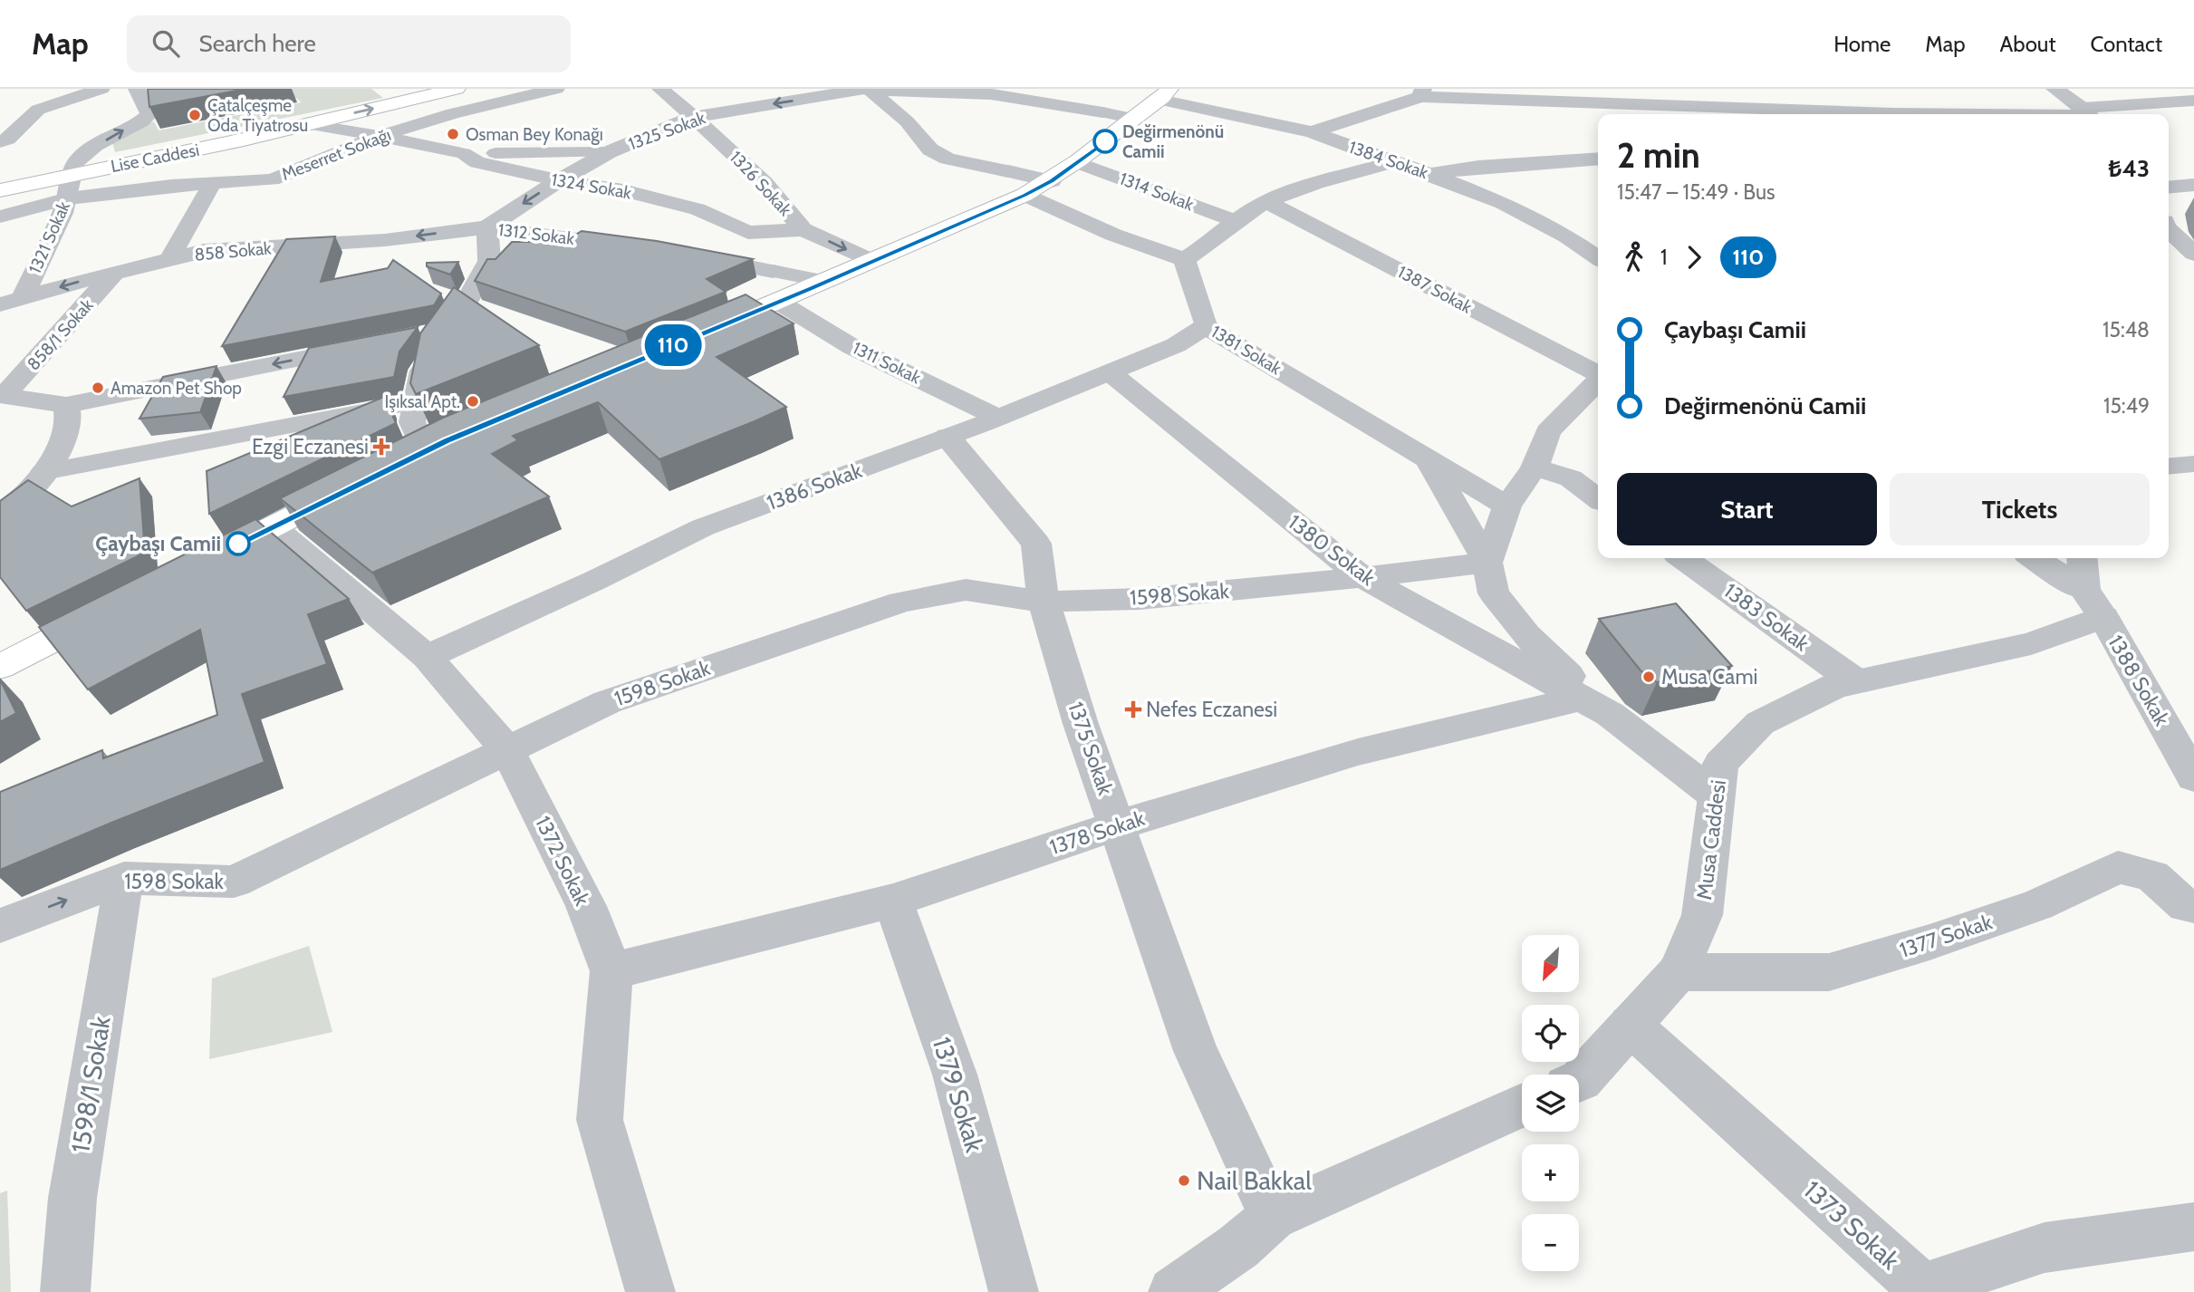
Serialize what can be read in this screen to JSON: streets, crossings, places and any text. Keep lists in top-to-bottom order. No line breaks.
{"streets":{"main road":["Lise Caddesi"],"street":["1325 Sokak","Meserret Sokağı","1384 Sokak","1326 Sokak","1324 Sokak","1314 Sokak","1312 Sokak","1321 Sokak","858 Sokak","1387 Sokak","858/1 Sokak","1381 Sokak","1311 Sokak","1386 Sokak","1380 Sokak","1598 Sokak","1383 Sokak","1388 Sokak","1375 Sokak","1378 Sokak","Musa Caddesi","1372 Sokak","1377 Sokak","1598/1 Sokak","1379 Sokak","1373 Sokak"]},"crossings":[["1325 Sokak","1326 Sokak"],["1325 Sokak","1324 Sokak"],["1325 Sokak","1312 Sokak"],["1325 Sokak","858 Sokak"],["Meserret Sokağı","1324 Sokak"],["Meserret Sokağı","1321 Sokak"],["Lise Caddesi","1324 Sokak"],["Lise Caddesi","1321 Sokak"],["1326 Sokak","1324 Sokak"],["1312 Sokak","858 Sokak"],["1321 Sokak","858 Sokak"],["858 Sokak","858/1 Sokak"],["1381 Sokak","1386 Sokak"],["1381 Sokak","1380 Sokak"],["1381 Sokak","1598 Sokak"],["1311 Sokak","1386 Sokak"],["1386 Sokak","1380 Sokak"],["1386 Sokak","1375 Sokak"],["1386 Sokak","1372 Sokak"],["1380 Sokak","1598 Sokak"],["1380 Sokak","1378 Sokak"],["1380 Sokak","Musa Caddesi"],["1598 Sokak","1375 Sokak"],["1598 Sokak","1372 Sokak"],["1598 Sokak","1598/1 Sokak"],["1383 Sokak","Musa Caddesi"],["1388 Sokak","Musa Caddesi"],["1375 Sokak","1378 Sokak"],["1378 Sokak","1372 Sokak"],["1378 Sokak","1379 Sokak"],["Musa Caddesi","1377 Sokak"],["Musa Caddesi","1373 Sokak"]],"one_way":["1325 Sokak"],"places":{"other":["Çatalçeşme Oda Tiyatrosu","Osman Bey Konağı","Değirmenönü Camii","Amazon Pet Shop","Işıksal Apt.","Çaybaşı Camii","Musa Cami","Nail Bakkal"],"health":["Ezgi Eczanesi","Nefes Eczanesi"]},"lines":["bus line 110"],"north":"bottom left","page":{"header":"Map","search":"Search here","nav":["Home","Map","About","Contact"],"on_map":"110","heading":["2 min","15:47 – 15:49 · Bus","₺43"],"legs":["1","110"],"list":[{"name":"Çaybaşı Camii","value":"15:48"},{"name":"Değirmenönü Camii","value":"15:49"}],"buttons":["Start","Tickets"],"map_buttons":["+","−"]}}
